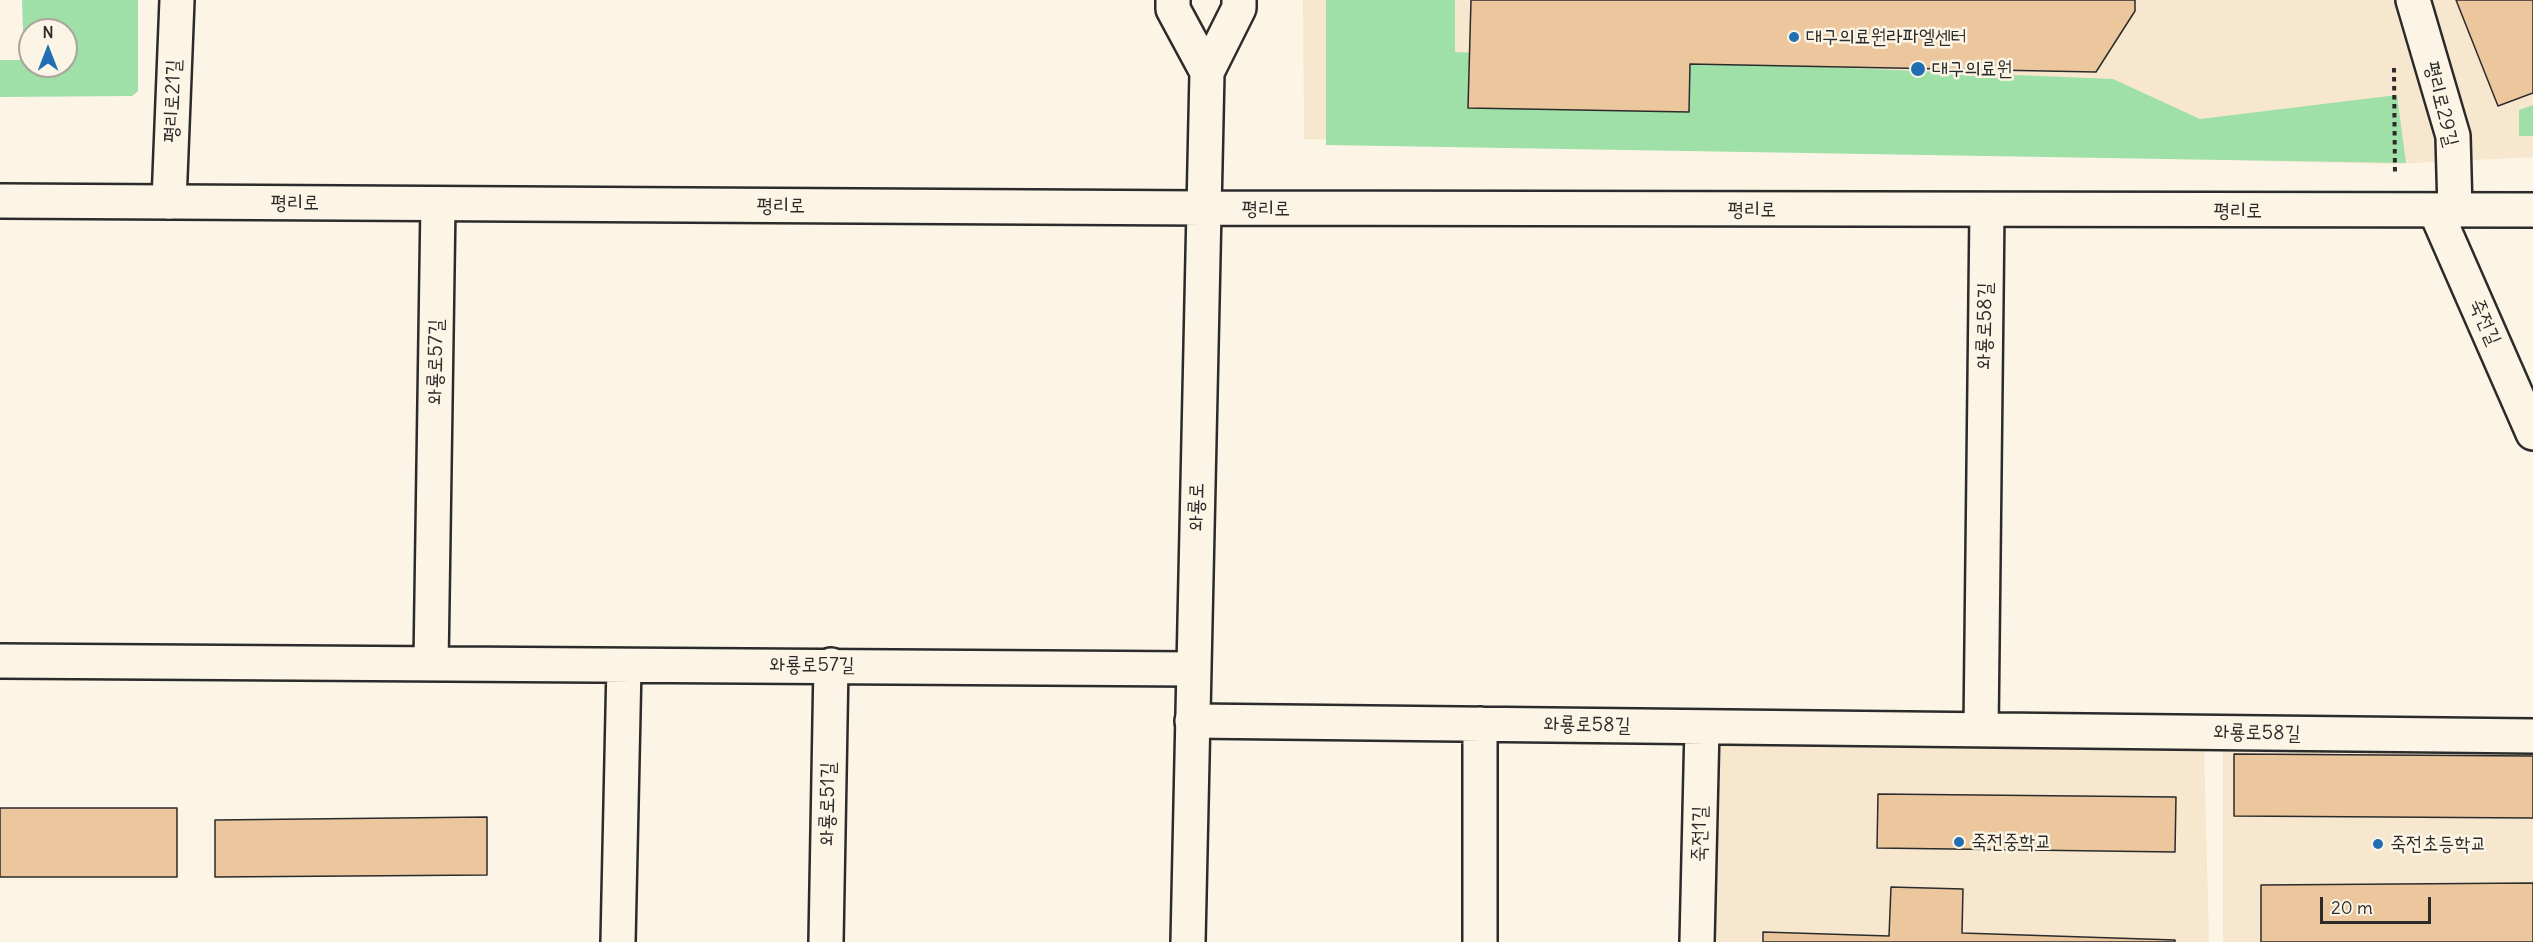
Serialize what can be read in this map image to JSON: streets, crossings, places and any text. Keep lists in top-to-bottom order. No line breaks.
{"streets":{"street":["평리로21길","평리로29길","평리로","죽전길","와룡로58길","와룡로57길","와룡로","와룡로51길","죽전1길"]},"crossings":[["평리로21길","평리로"],["평리로29길","평리로"],["평리로29길","죽전길"],["평리로","죽전길"],["평리로","와룡로58길"],["평리로","와룡로57길"],["평리로","와룡로"],["와룡로58길","와룡로"],["와룡로58길","죽전1길"],["와룡로57길","와룡로"],["와룡로57길","와룡로51길"]],"places":["대구의료원라파엘센터","대구의료원","죽전중학교","죽전초등학교"],"scale_bar":"20 m","north":"top"}
